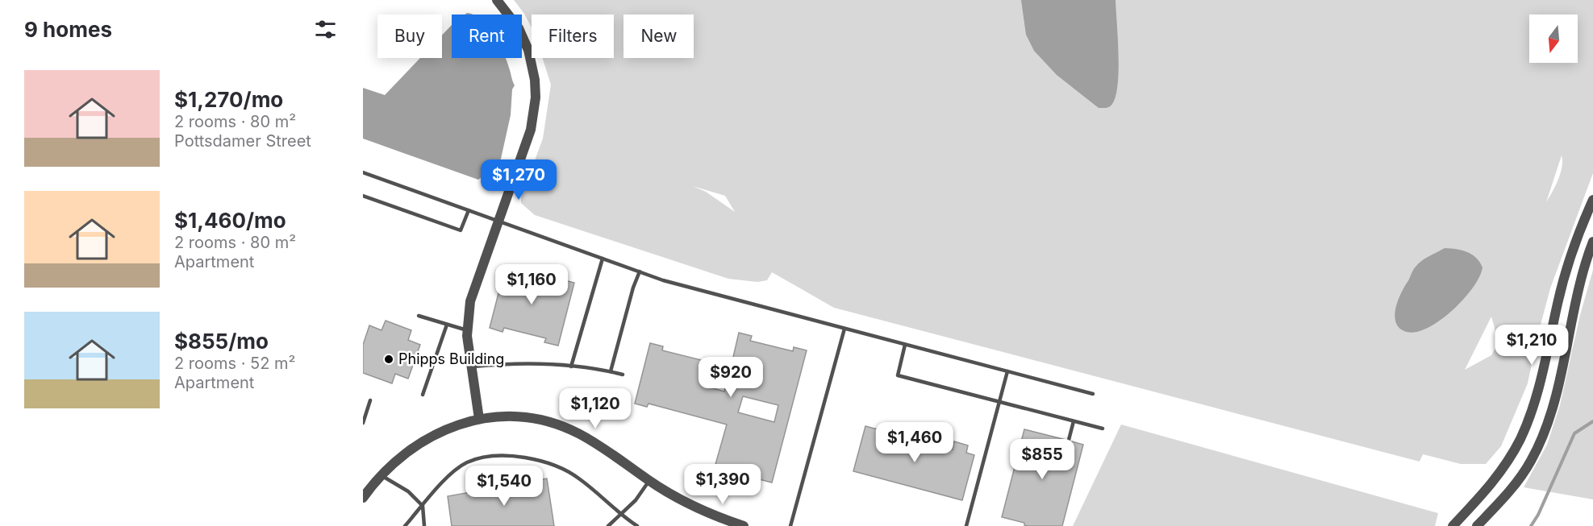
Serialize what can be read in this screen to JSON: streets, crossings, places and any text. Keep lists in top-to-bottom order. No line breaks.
{"places":["Phipps Building"],"north":"bottom","page":{"heading":"9 homes","chip":["Buy","Rent","Filters","New"],"list":[{"name":"$1,270/mo","note":"2 rooms · 80 m² · Pottsdamer Street"},{"name":"$1,460/mo","note":"2 rooms · 80 m² · Apartment"},{"name":"$855/mo","note":"2 rooms · 52 m² · Apartment"}],"price":["$1,270","$1,160","$1,210","$920","$1,120","$1,460","$855","$1,390","$1,540"]}}
